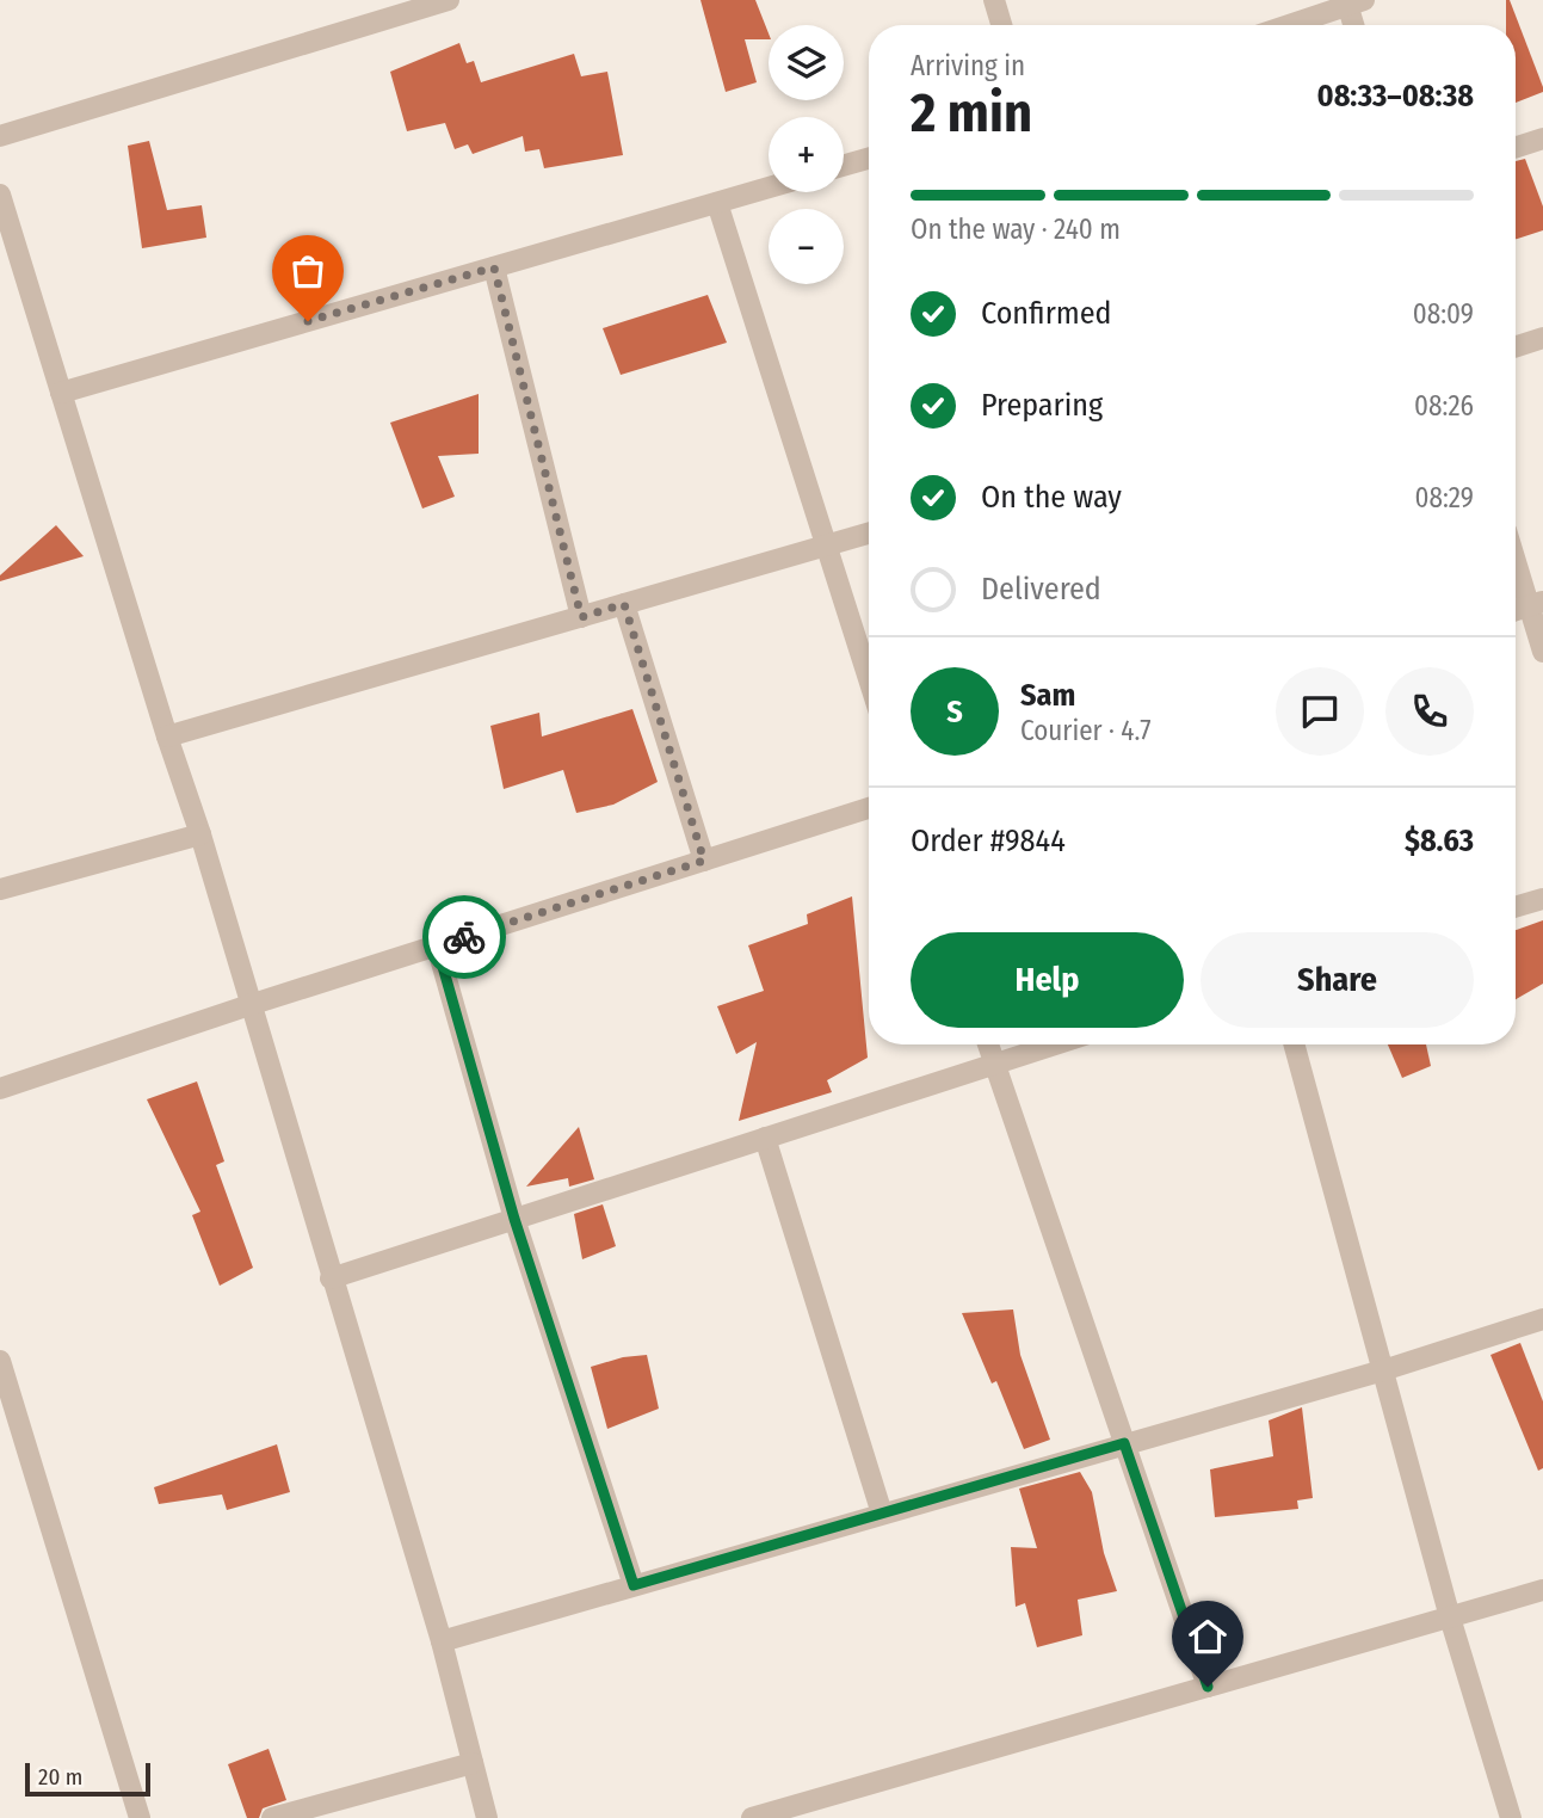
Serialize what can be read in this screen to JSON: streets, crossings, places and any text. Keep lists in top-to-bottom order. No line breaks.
{"scale_bar":"20 m","page":{"map_buttons":["+","−"],"heading":["2 min","Arriving in","08:33–08:38"],"panel":["Sam","Courier · 4.7","Order #9844","$8.63"],"bar":"On the way · 240 m","list":[["Confirmed","08:09"],["Preparing","08:26"],["On the way","08:29"],"Delivered"],"round":"S","buttons":["Help","Share"],"scale":"20 m"}}
